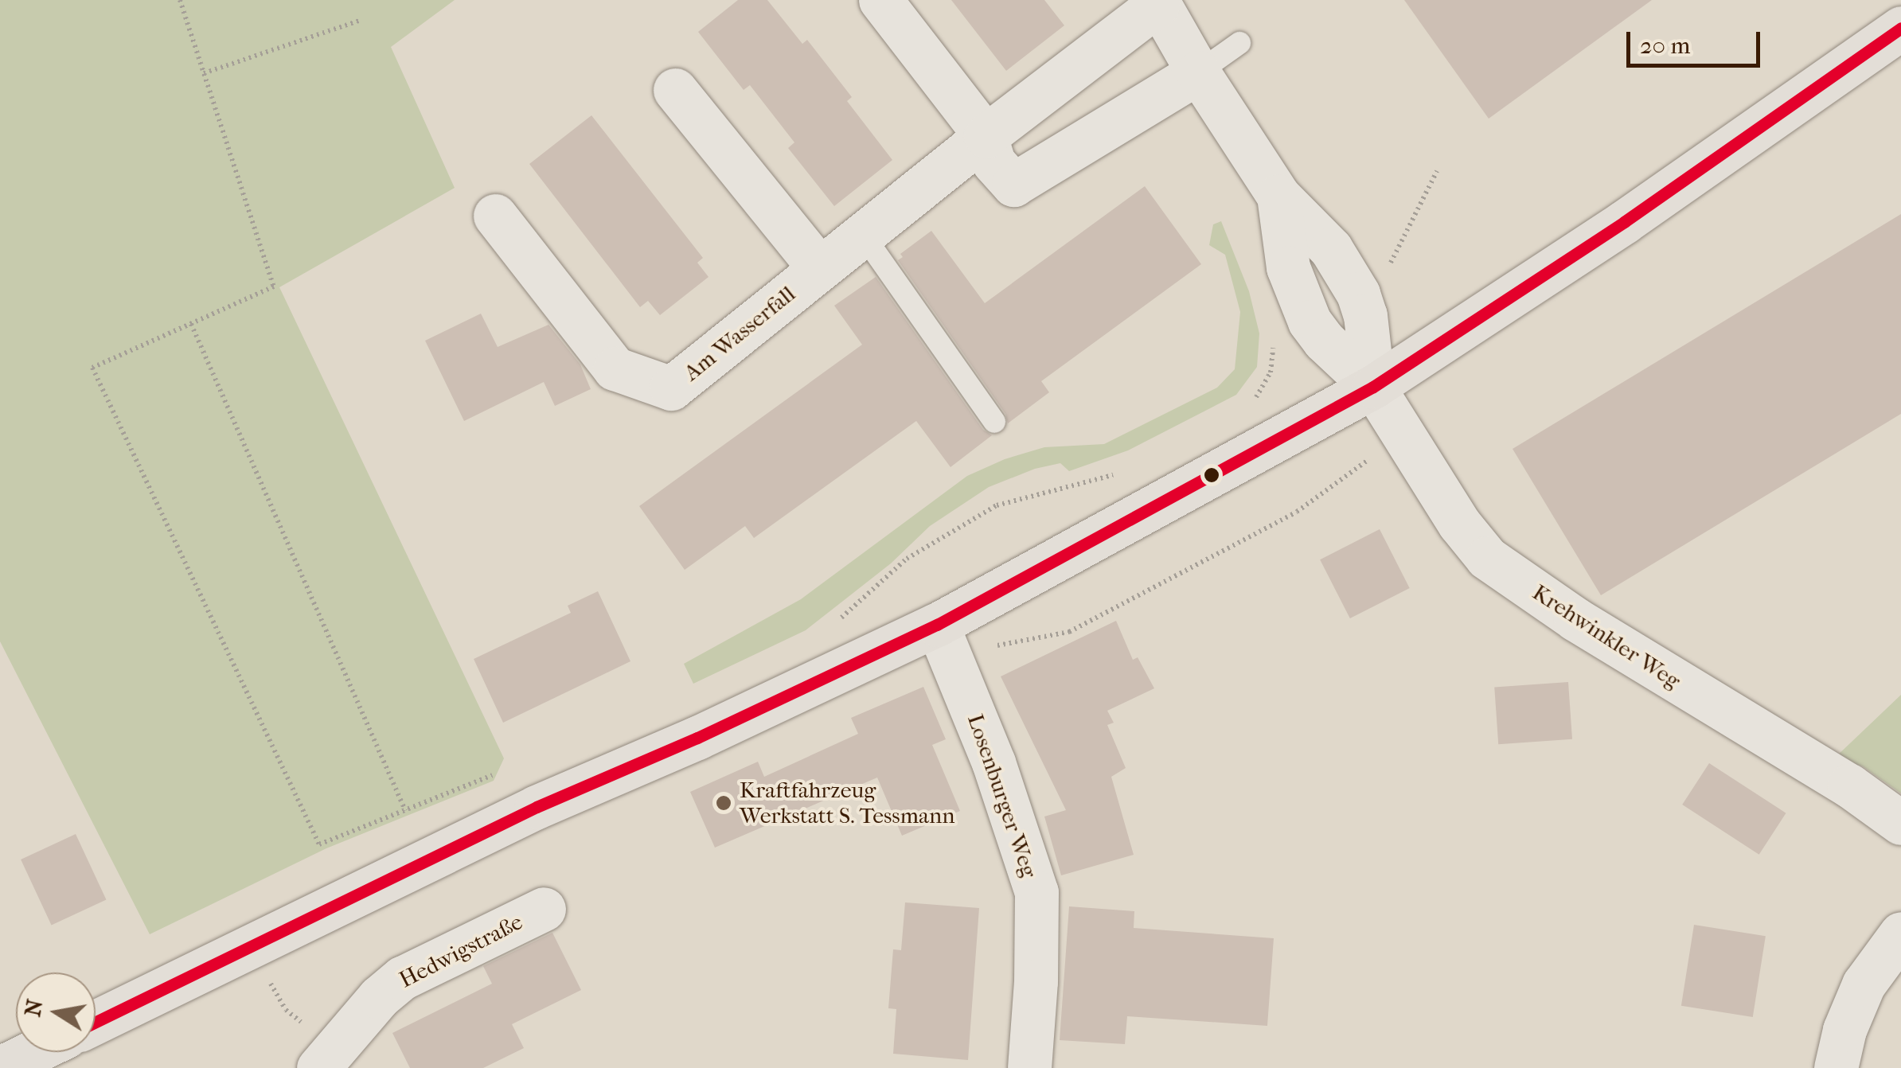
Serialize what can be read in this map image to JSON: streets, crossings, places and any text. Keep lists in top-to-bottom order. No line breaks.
{"streets":{"street":["Am Wasserfall","Krehwinkler Weg","Losenburger Weg","Hedwigstraße"]},"crossings":[["Am Wasserfall","Krehwinkler Weg"]],"places":["Kraftfahrzeug Werkstatt S. Tessmann"],"scale_bar":"20 m","north":"left"}
